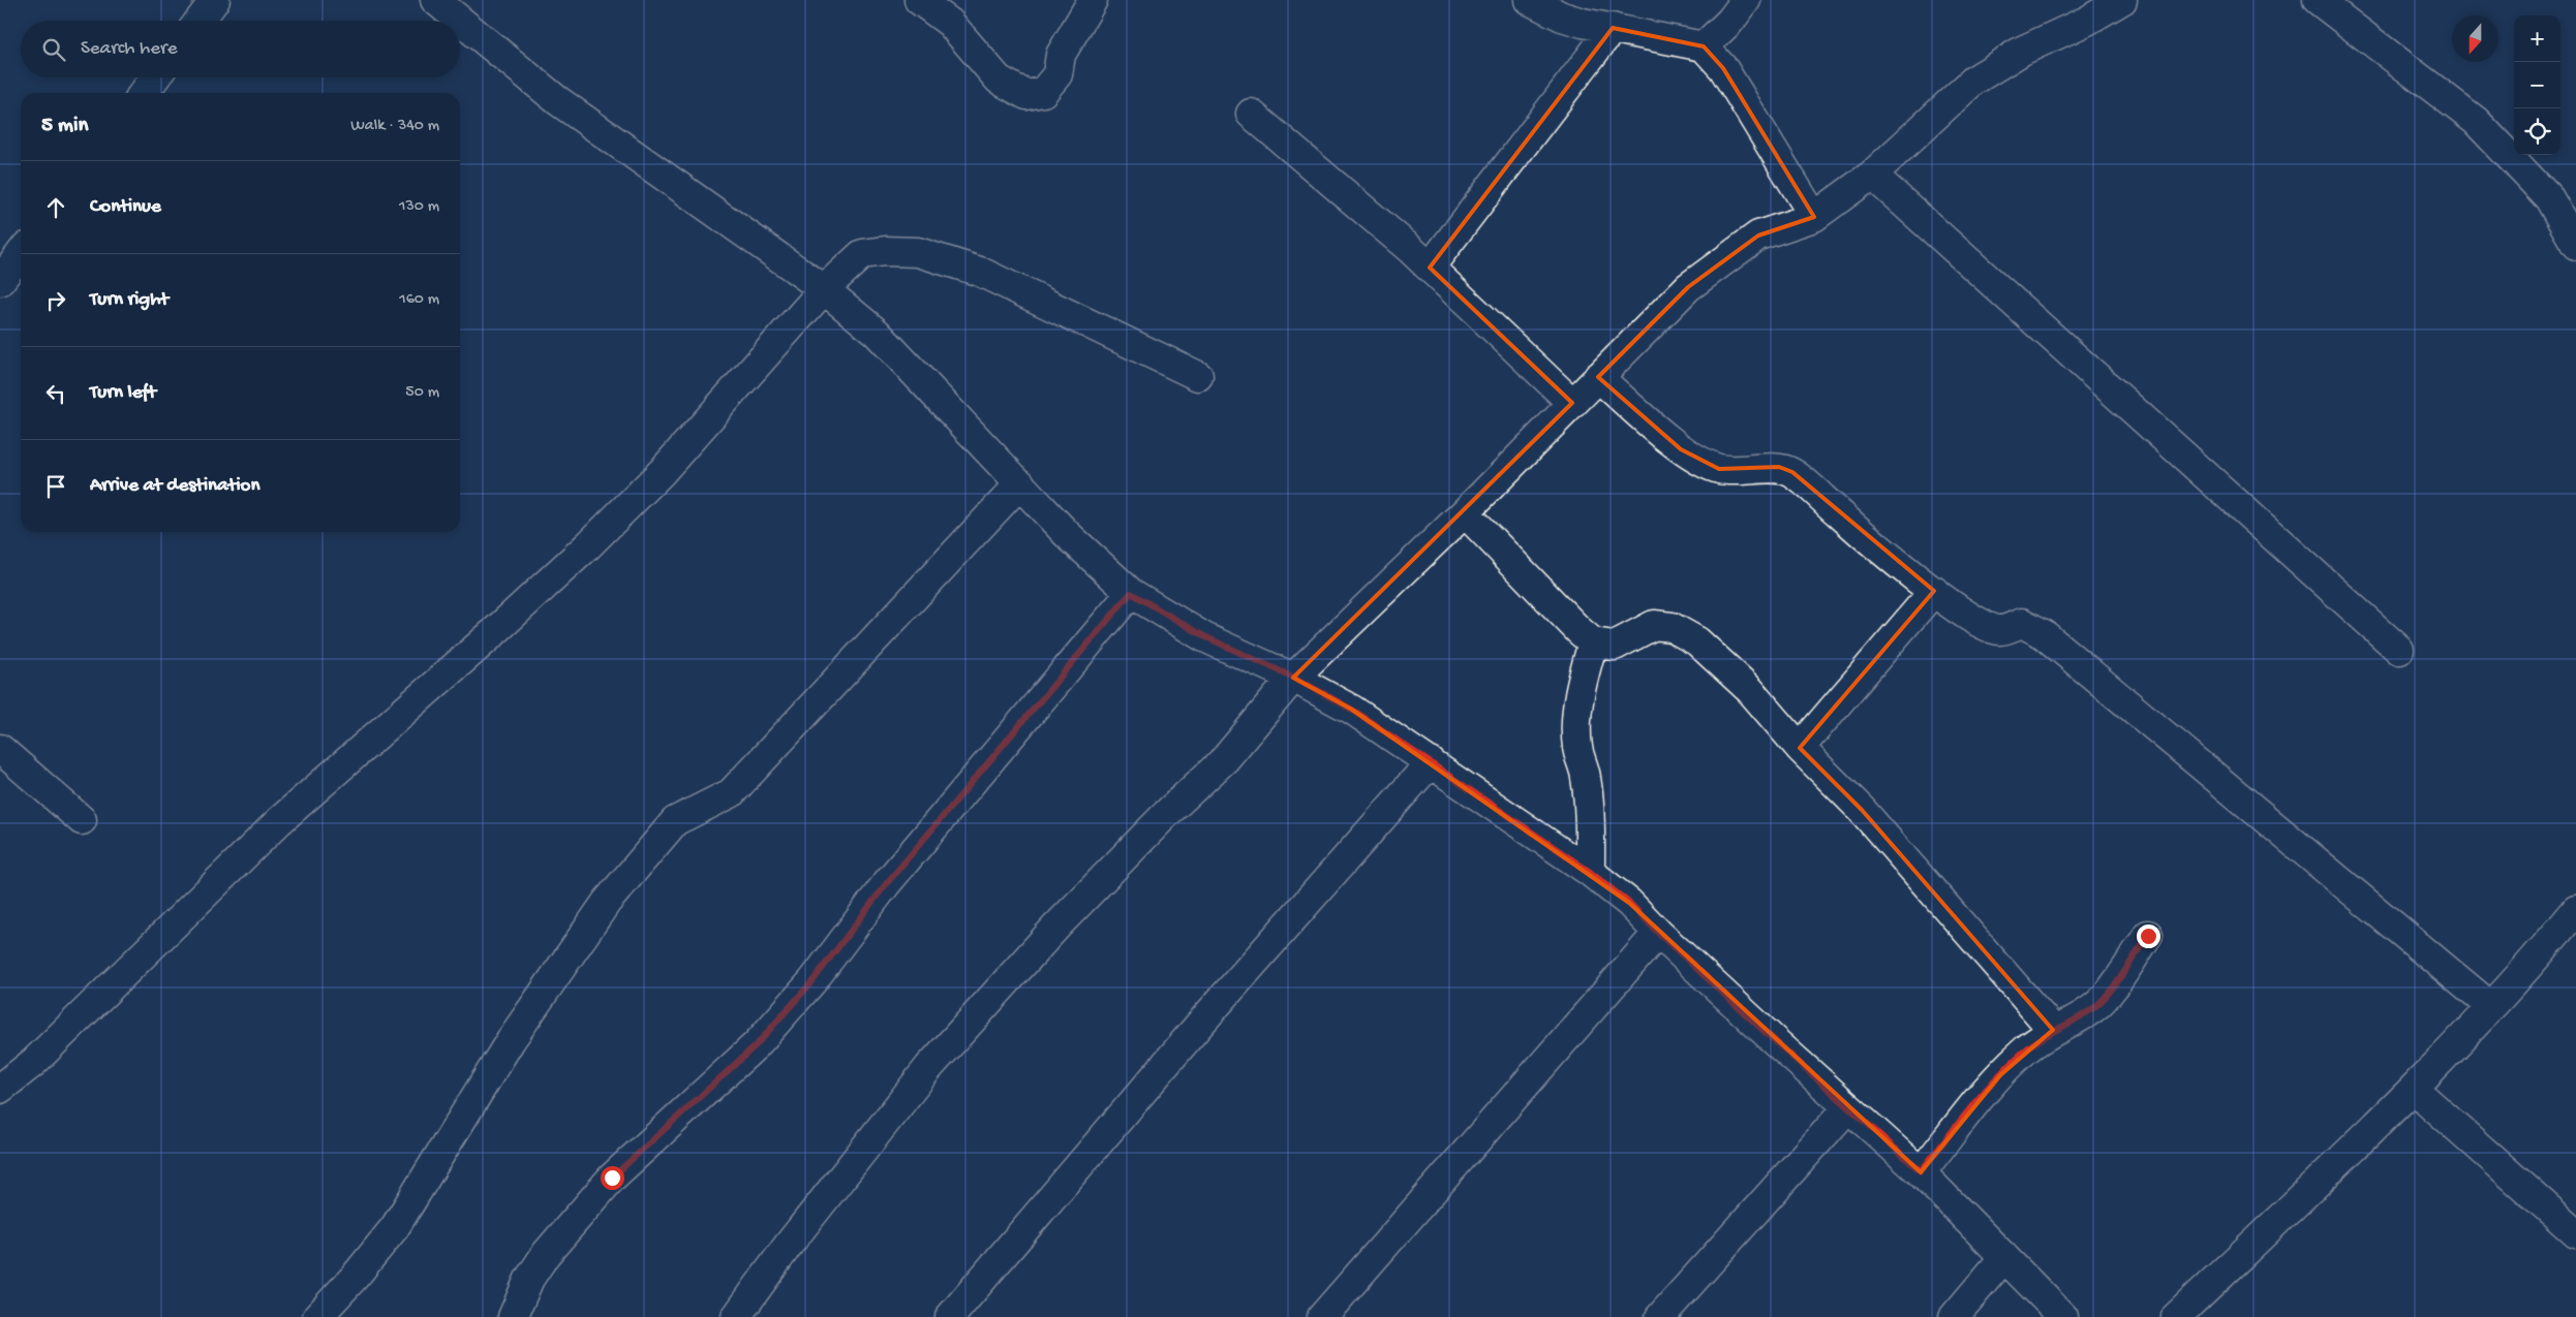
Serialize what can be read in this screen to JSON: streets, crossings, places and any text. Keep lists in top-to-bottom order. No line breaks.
{"north":"bottom","page":{"map_buttons":["+","−"],"search":"Search here","heading":["5 min","Walk · 340 m"],"list":[["Continue","130 m"],["Turn right","160 m"],["Turn left","50 m"],"Arrive at destination"]}}
